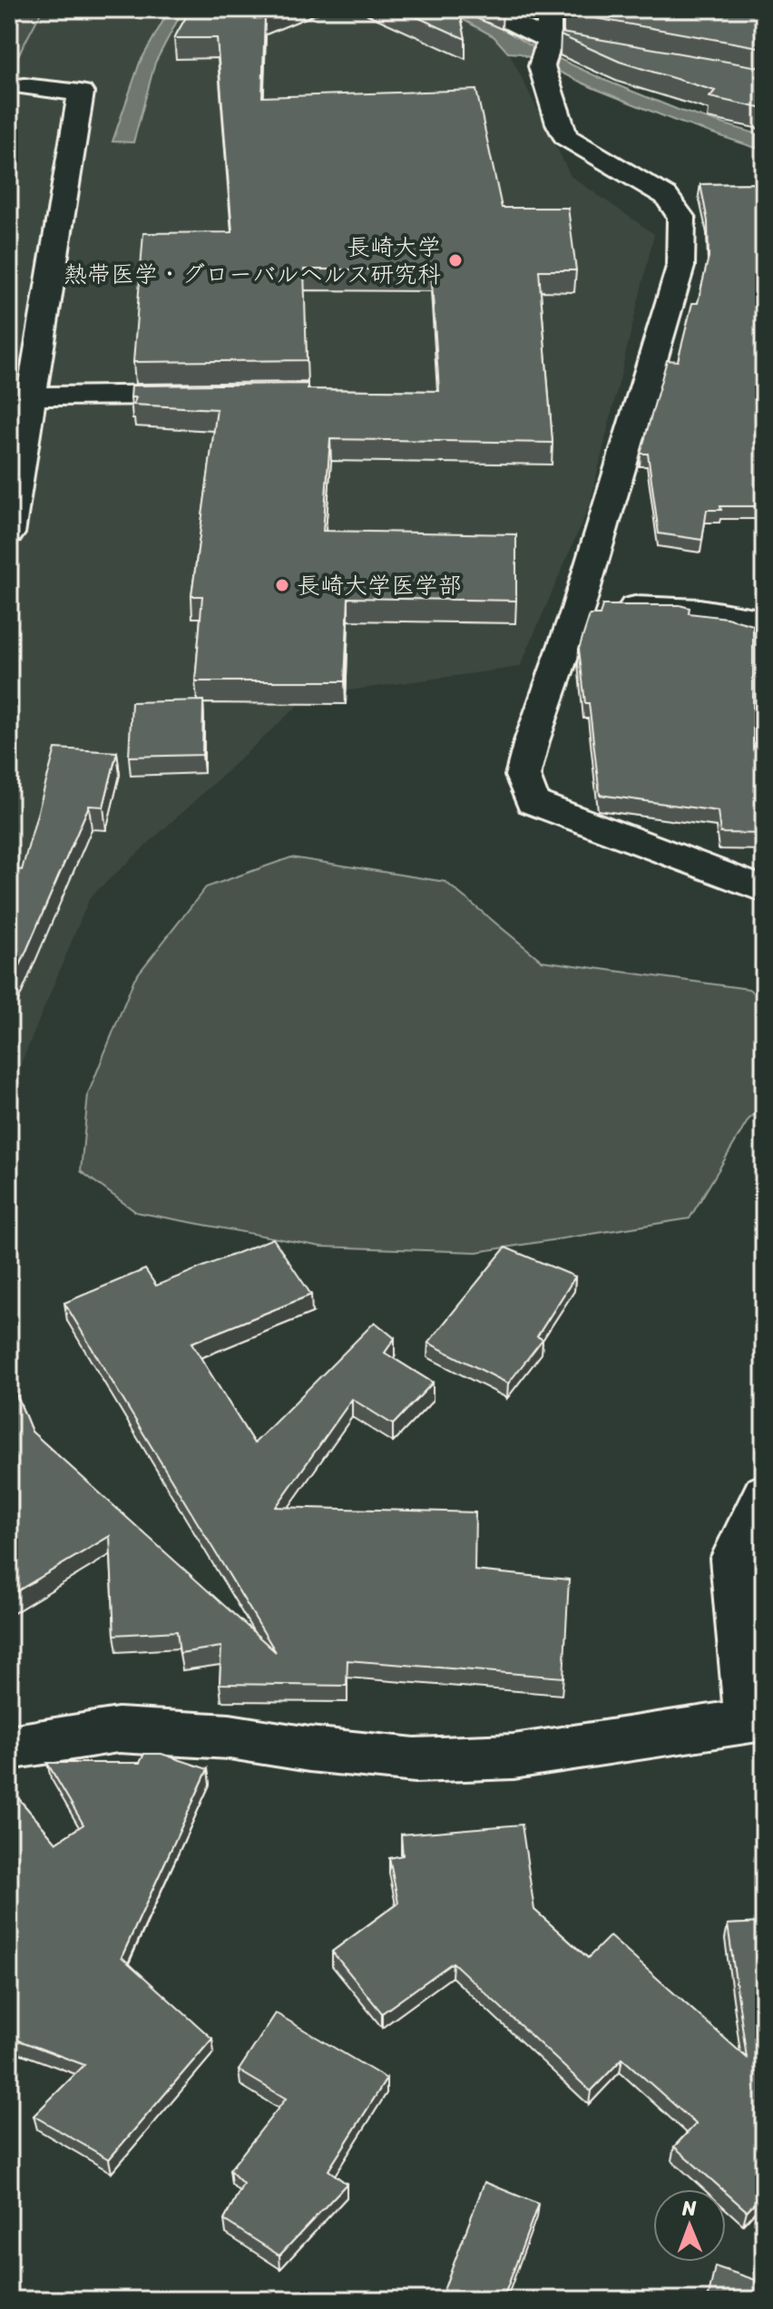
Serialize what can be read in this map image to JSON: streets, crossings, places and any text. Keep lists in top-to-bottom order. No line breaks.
{"places":["長崎大学 熱帯医学・グローバルヘルス研究科","長崎大学医学部"],"north":"top"}
